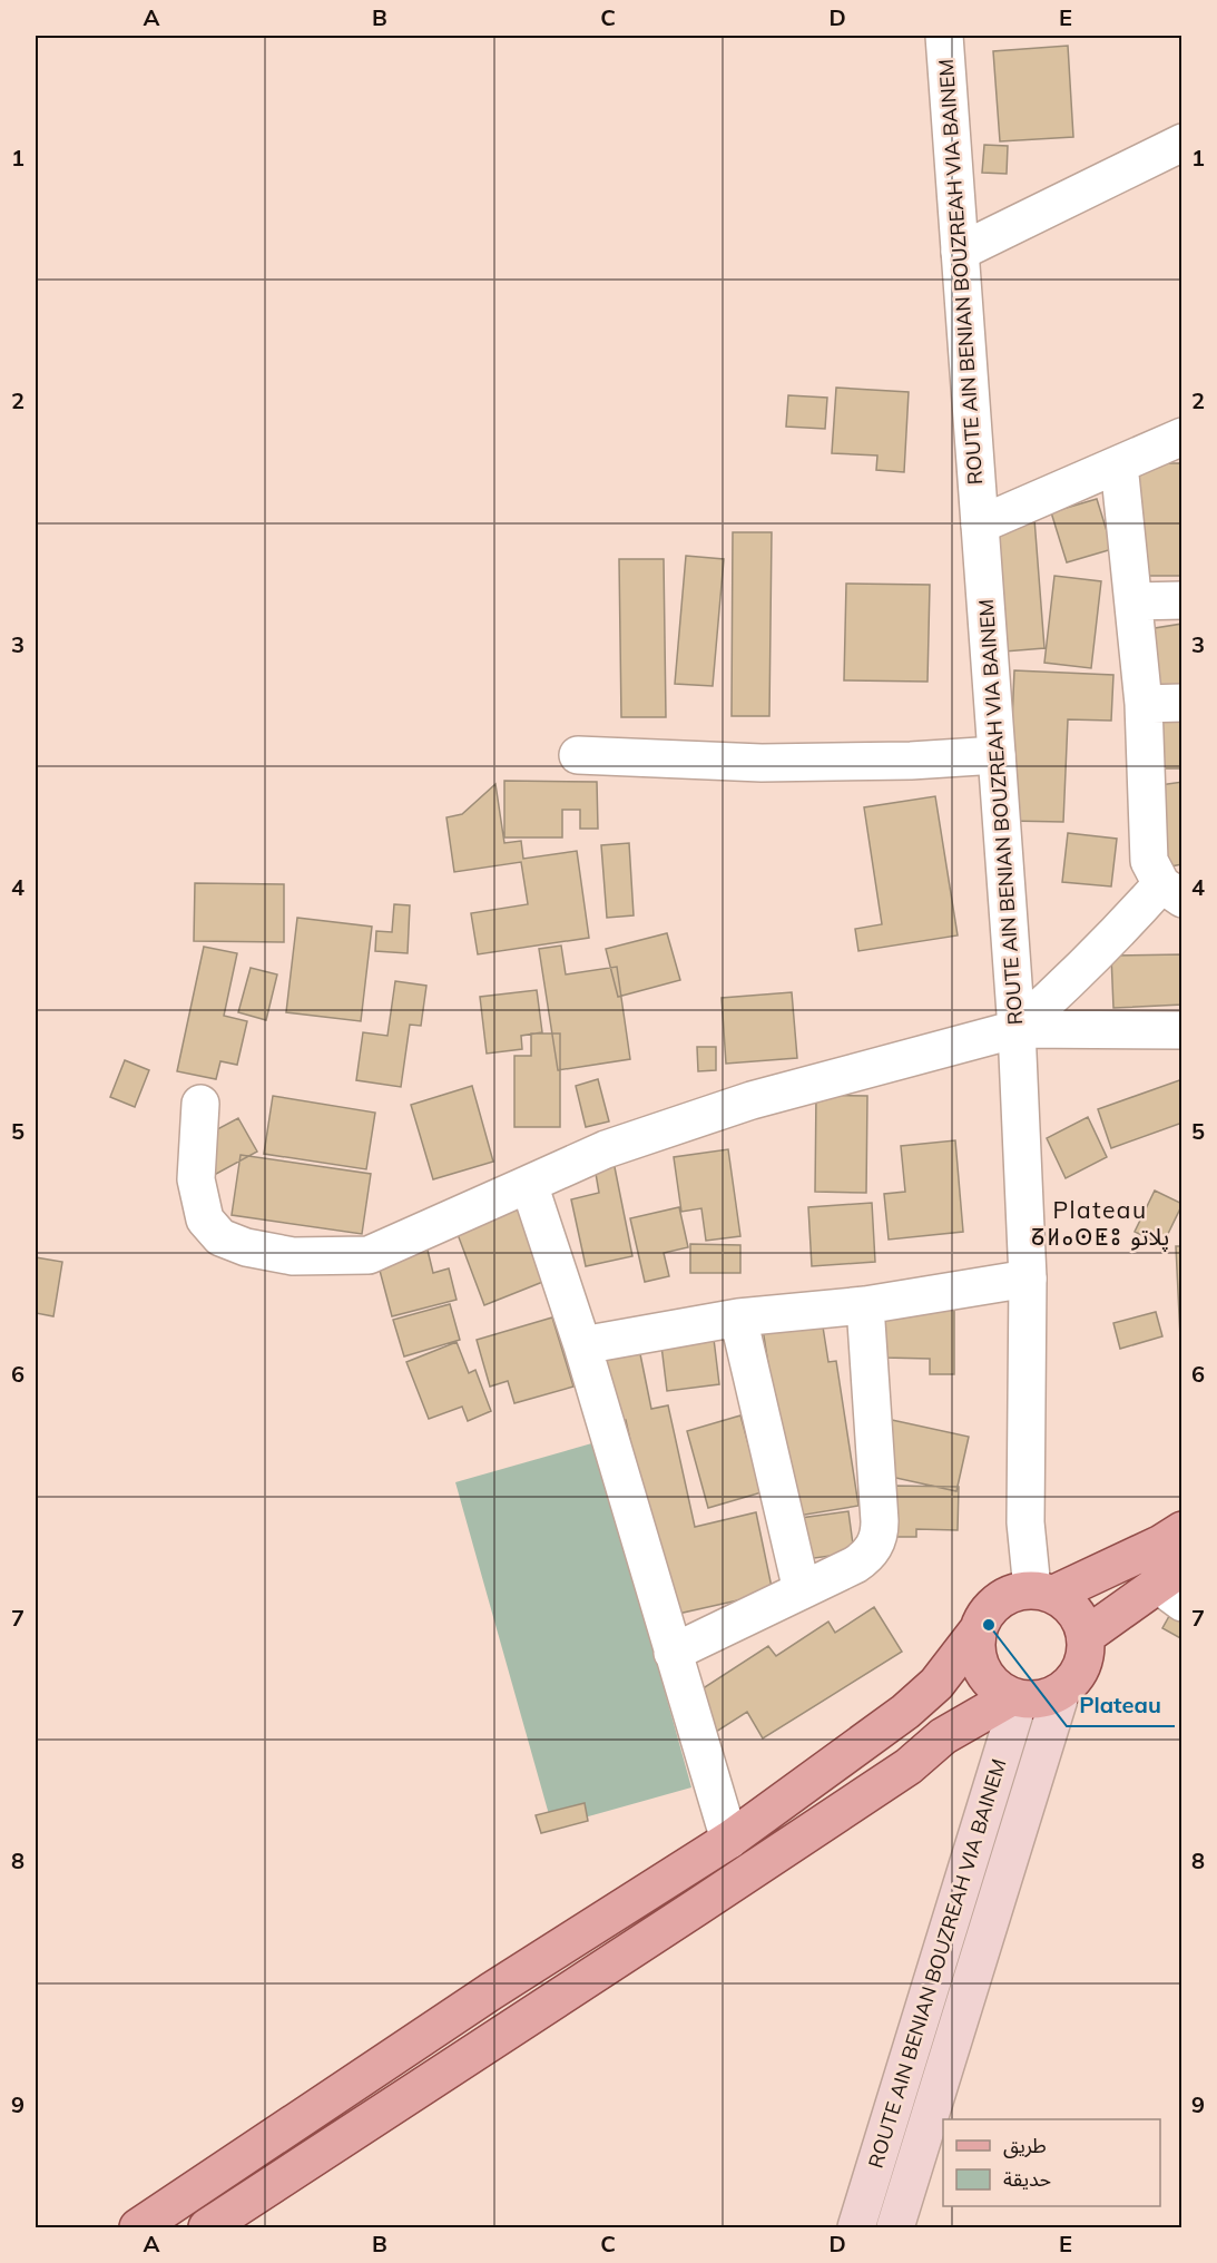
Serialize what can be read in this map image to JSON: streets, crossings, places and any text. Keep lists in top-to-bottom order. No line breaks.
{"streets":{"main road":["ROUTE AIN BENIAN BOUZREAH VIA BAINEM"]},"districts":["Plateau ⵒⵍⴰⵙⵟⵓ پلاتو"],"places":["Plateau"],"legend":["طريق","حديقة"],"grid":{"columns":["A","B","C","D","E"],"rows":["1","2","3","4","5","6","7","8","9"]}}
